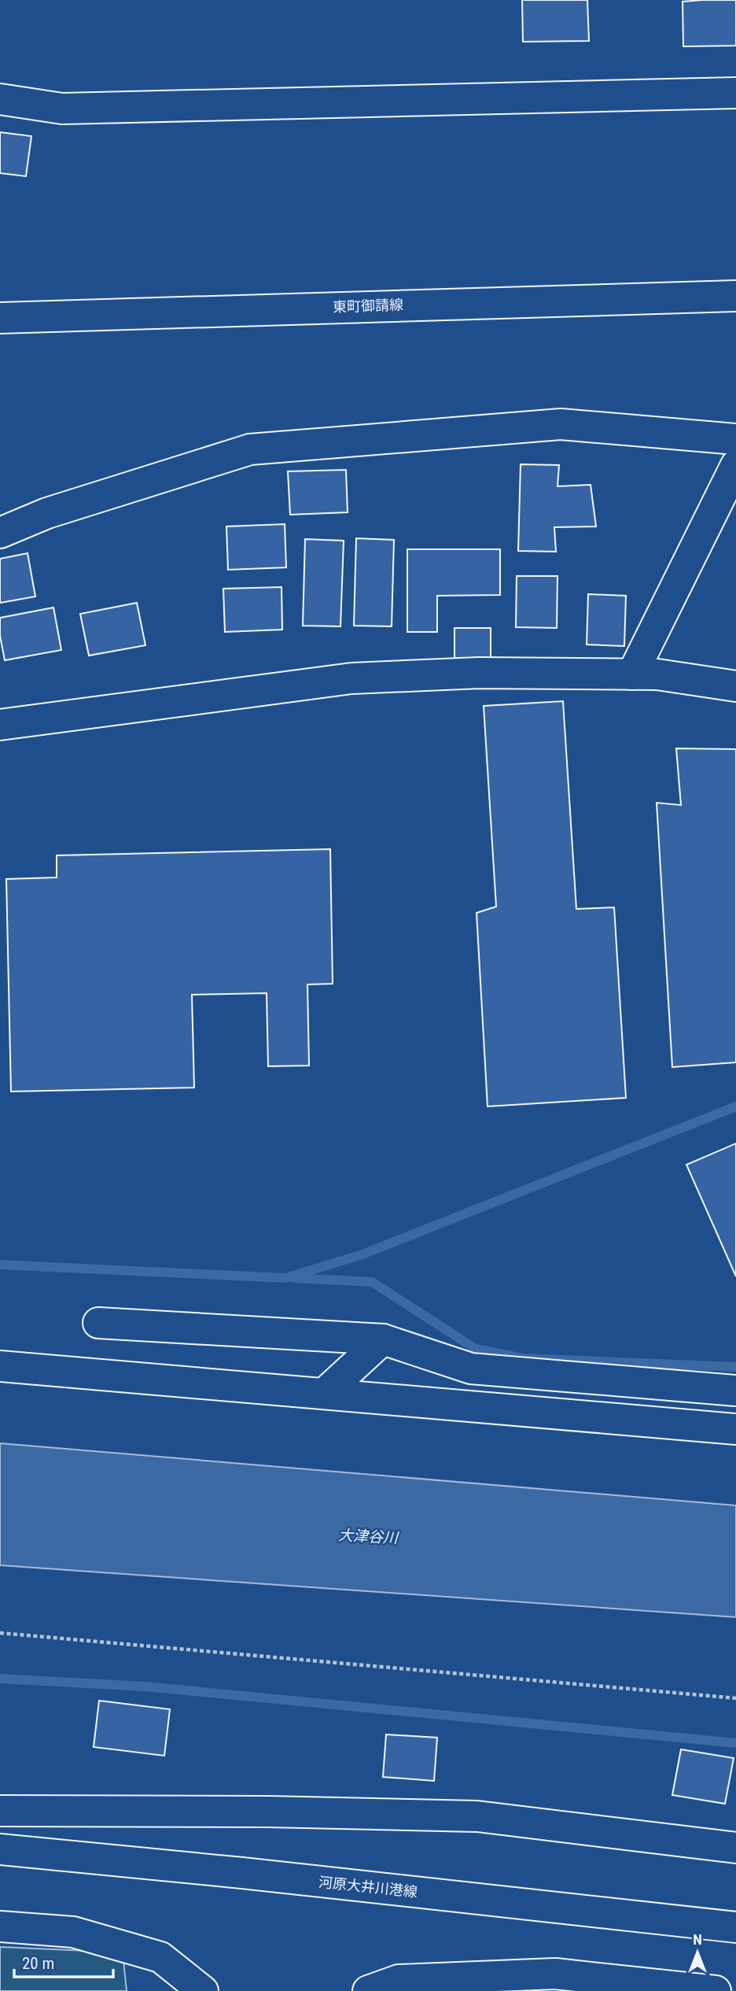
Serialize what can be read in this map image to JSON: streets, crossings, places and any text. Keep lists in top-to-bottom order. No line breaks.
{"streets":{"street":["東町御請線","河原大井川港線"]},"water":["大津谷川"],"scale_bar":"20 m","north":"top"}
